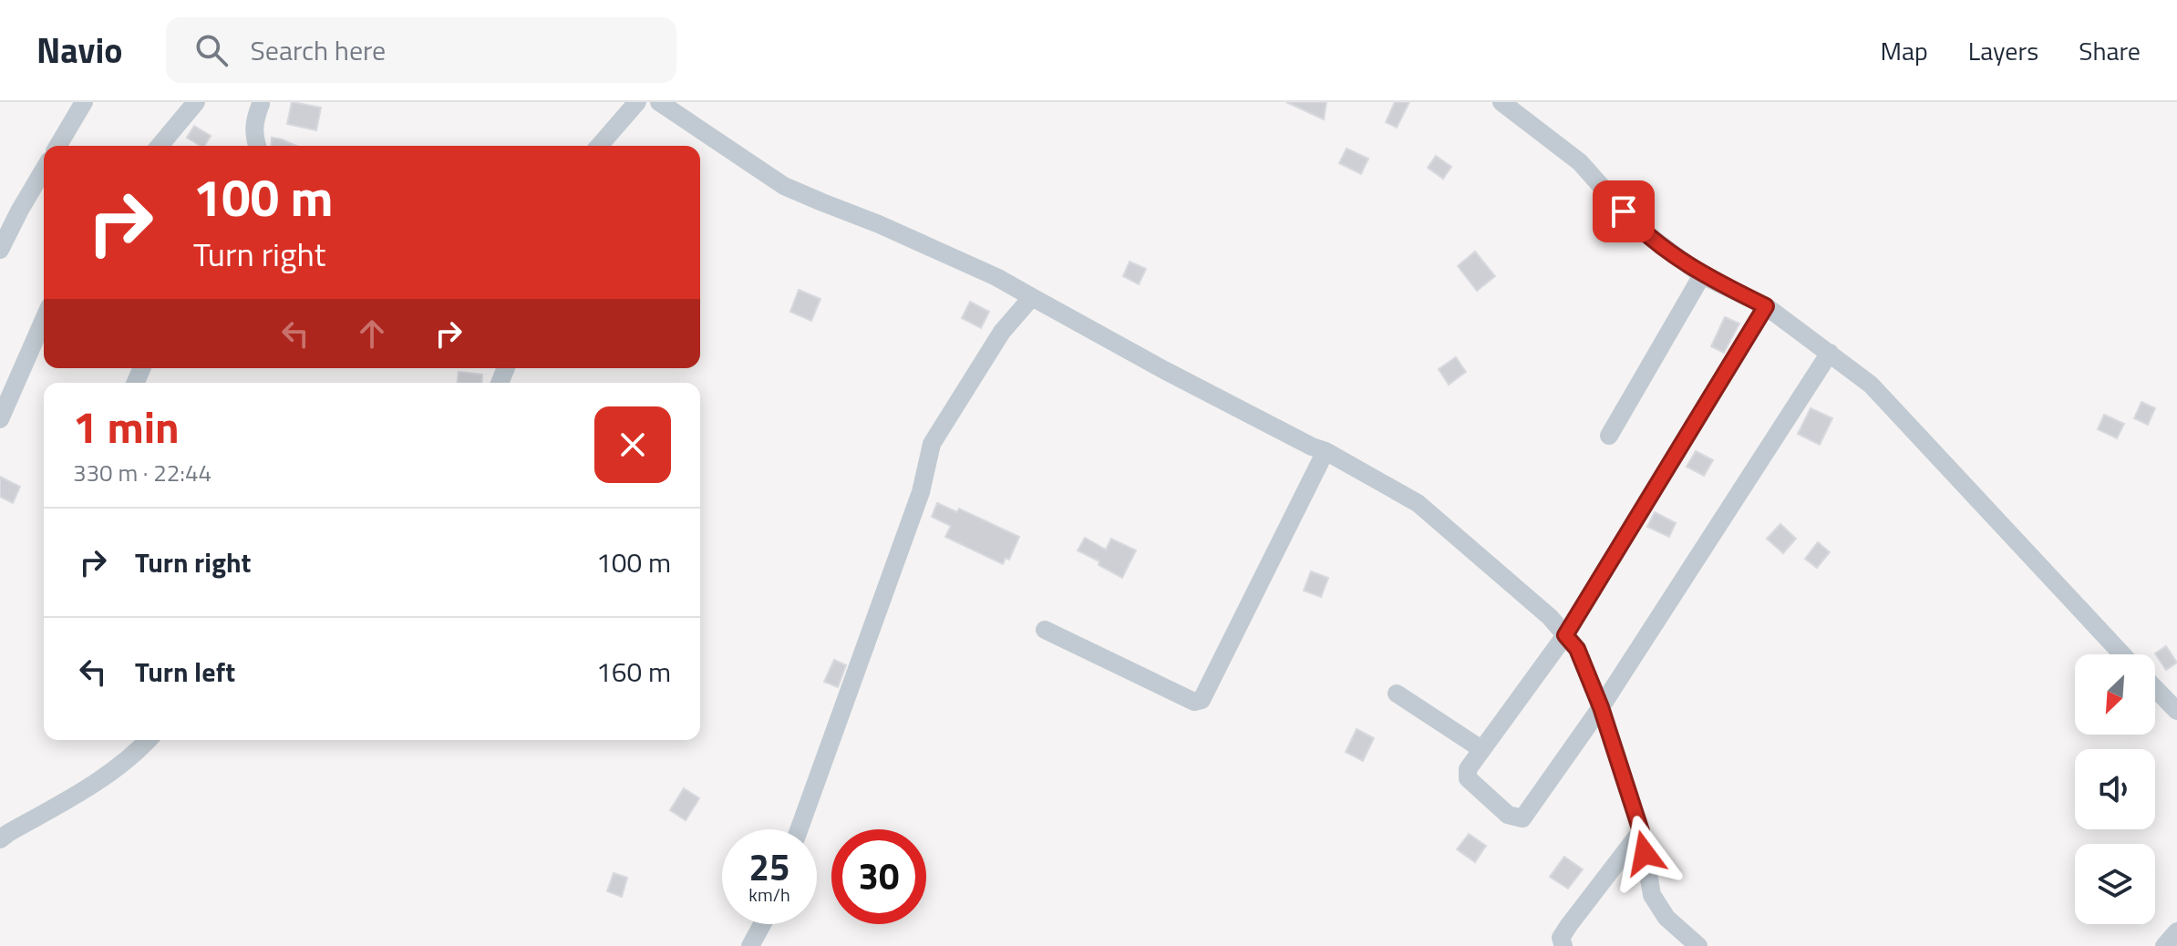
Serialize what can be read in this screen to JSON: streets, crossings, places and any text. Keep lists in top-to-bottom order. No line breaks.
{"north":"bottom left","page":{"header":"Navio","search":"Search here","nav":["Map","Layers","Share"],"turn":["100 m","Turn right"],"heading":["1 min","330 m · 22:44"],"list":[{"name":"Turn right","value":"100 m"},{"name":"Turn left","value":"160 m"}],"speed":"25 km/h","limit":"30"}}
